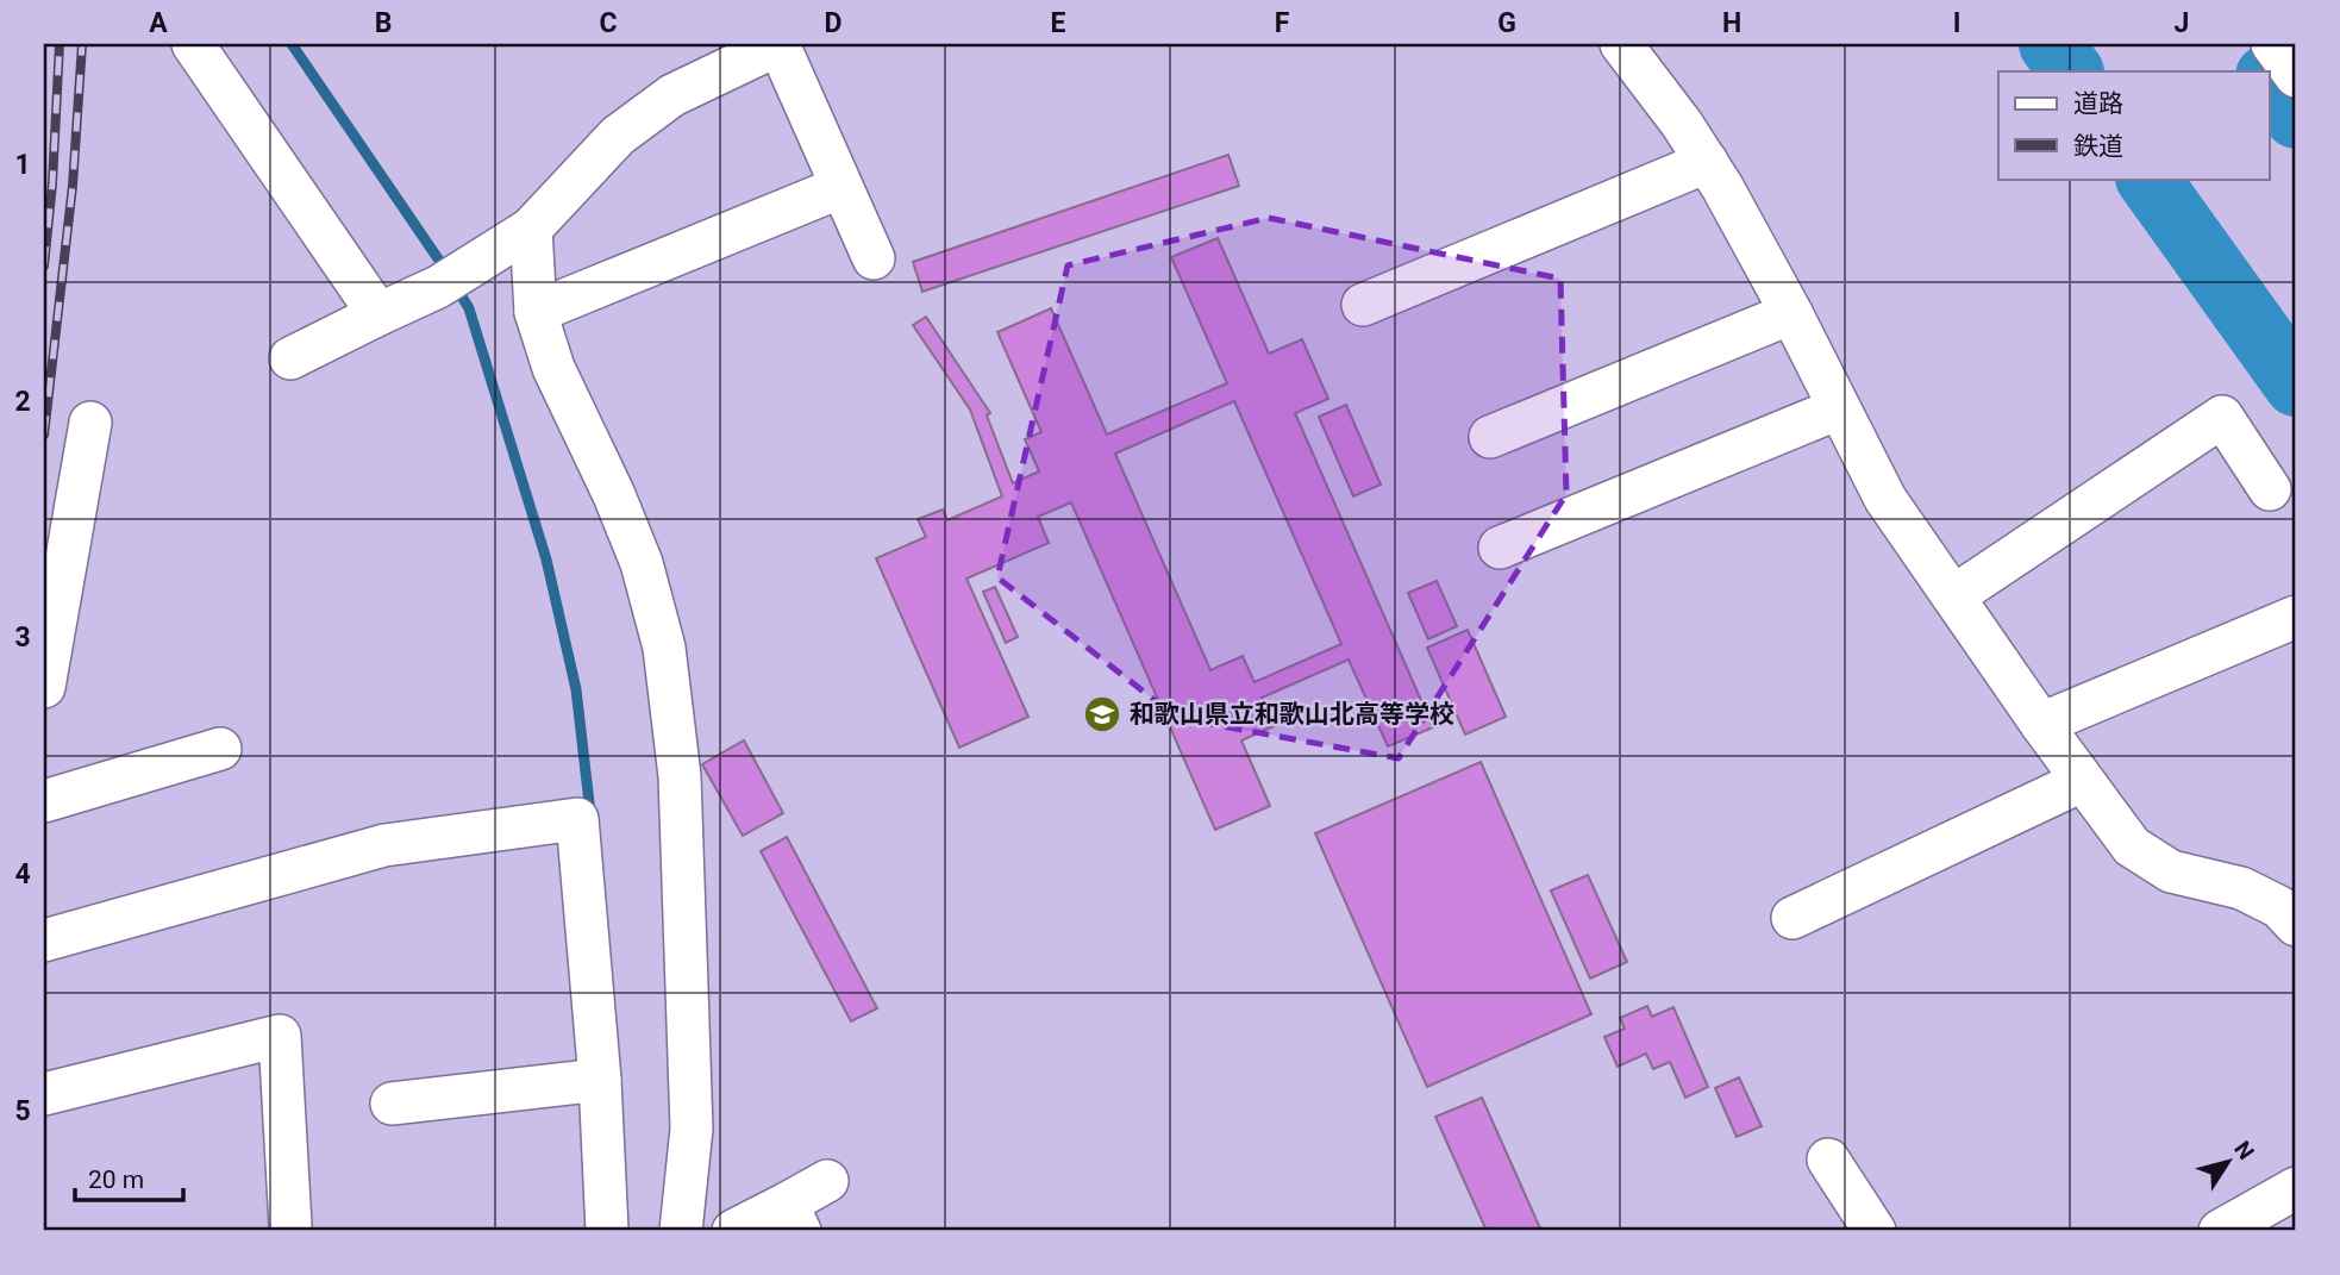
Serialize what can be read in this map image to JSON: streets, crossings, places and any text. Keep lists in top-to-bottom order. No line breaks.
{"places":{"school or university":["和歌山県立和歌山北高等学校"]},"legend":["道路","鉄道"],"scale_bar":"20 m","north":"top right","grid":{"columns":["A","B","C","D","E","F","G","H","I","J"],"rows":["1","2","3","4","5"]}}
